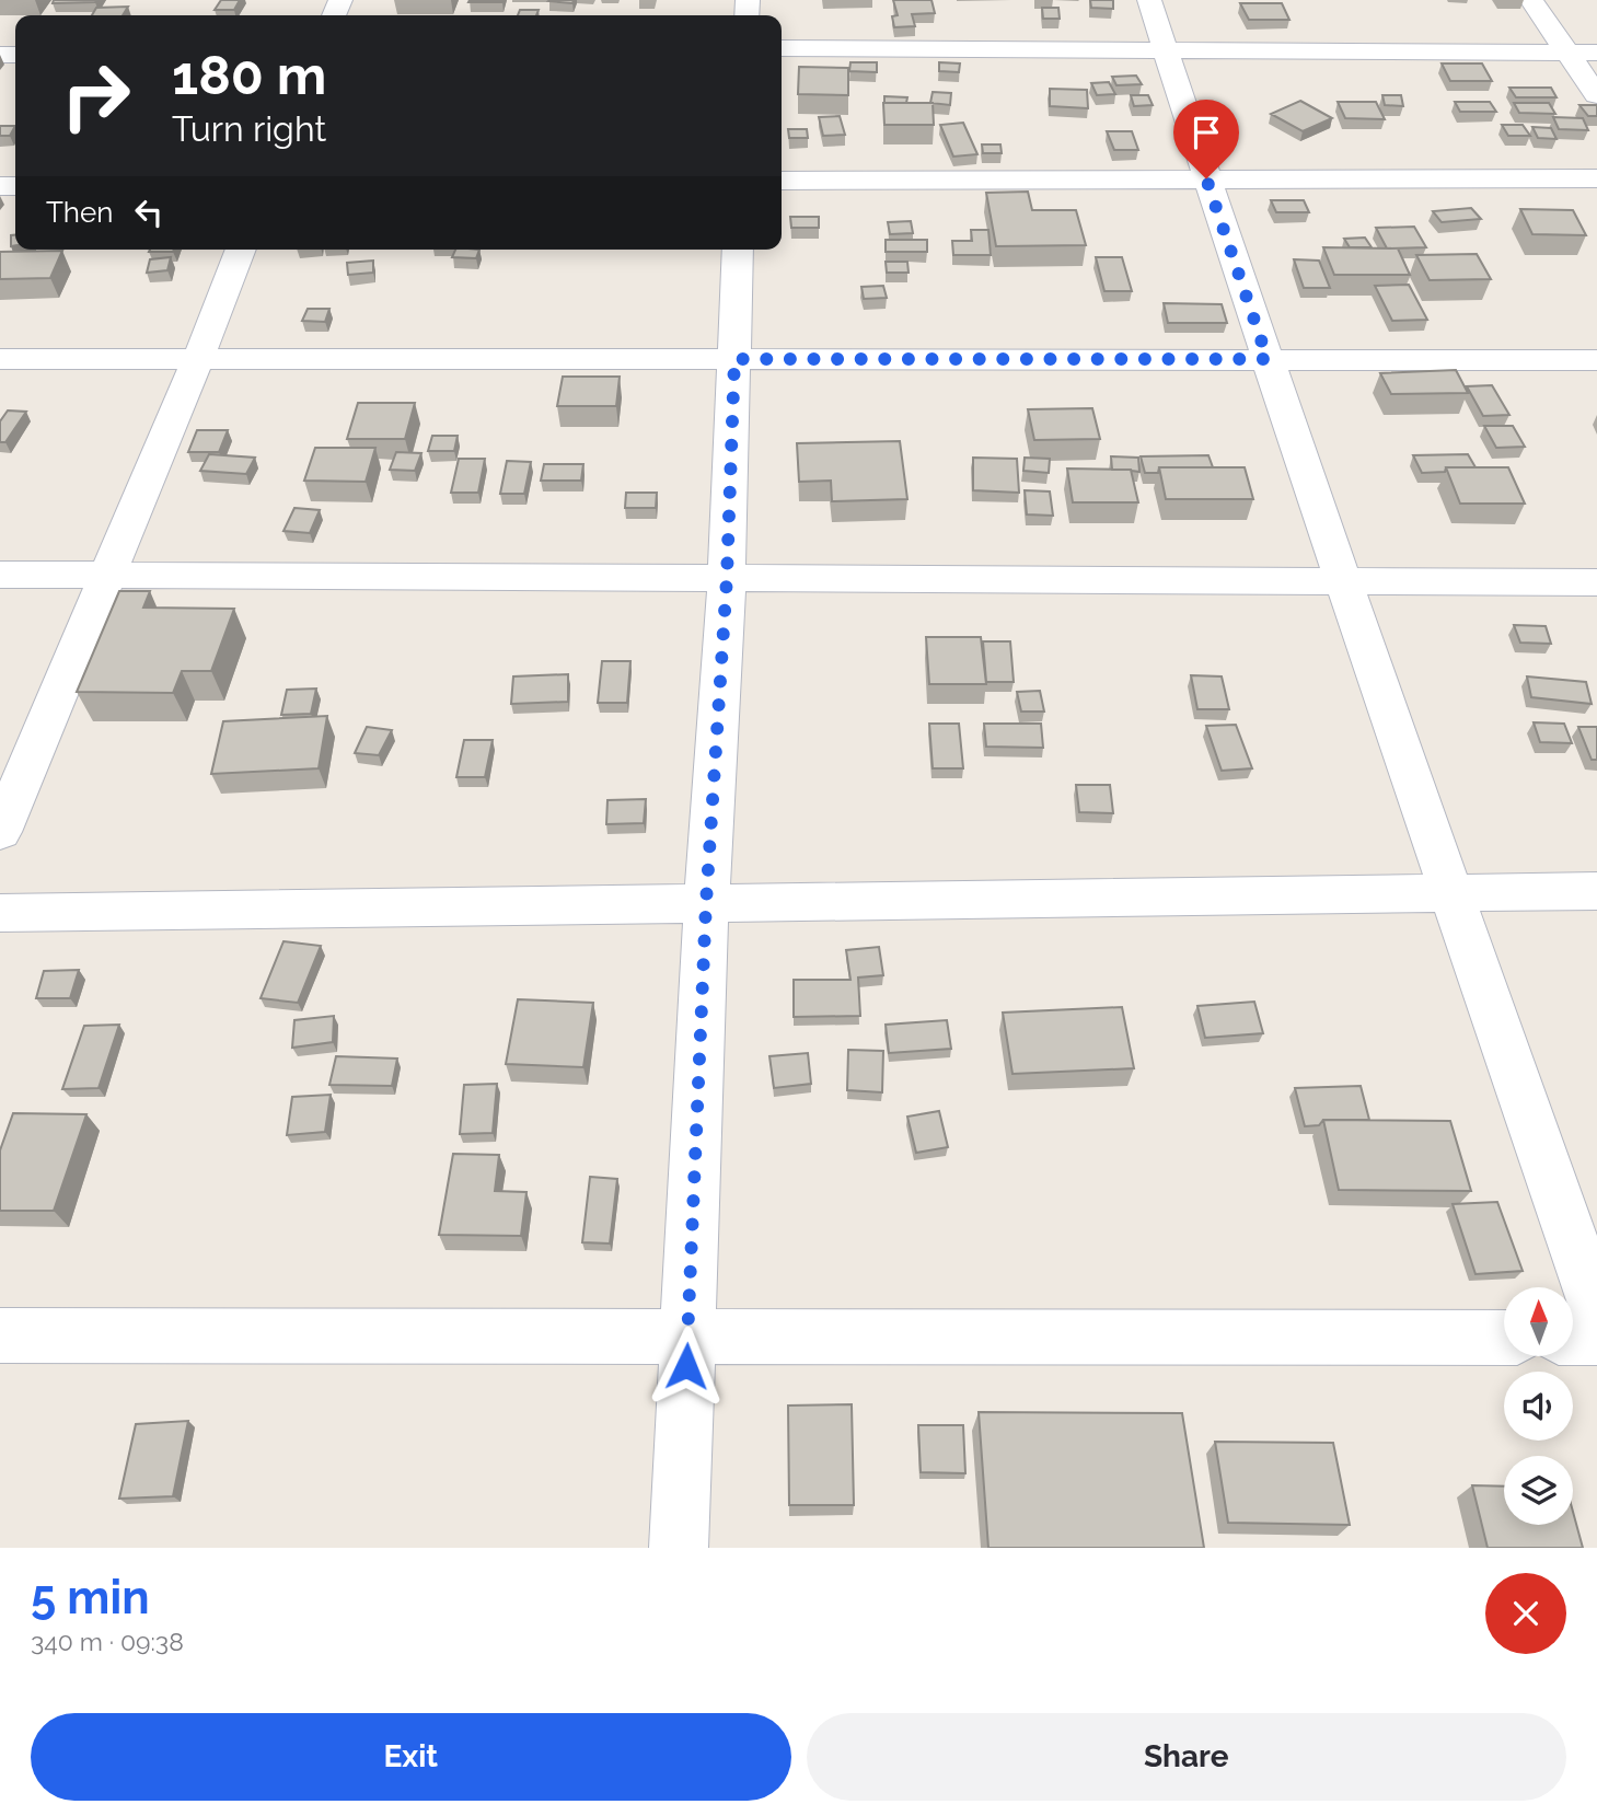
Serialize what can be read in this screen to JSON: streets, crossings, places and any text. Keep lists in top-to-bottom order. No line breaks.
{"north":"top","page":{"turn":["180 m","Turn right"],"then":"Then","heading":["5 min","340 m · 09:38"],"buttons":["Exit","Share"]}}
